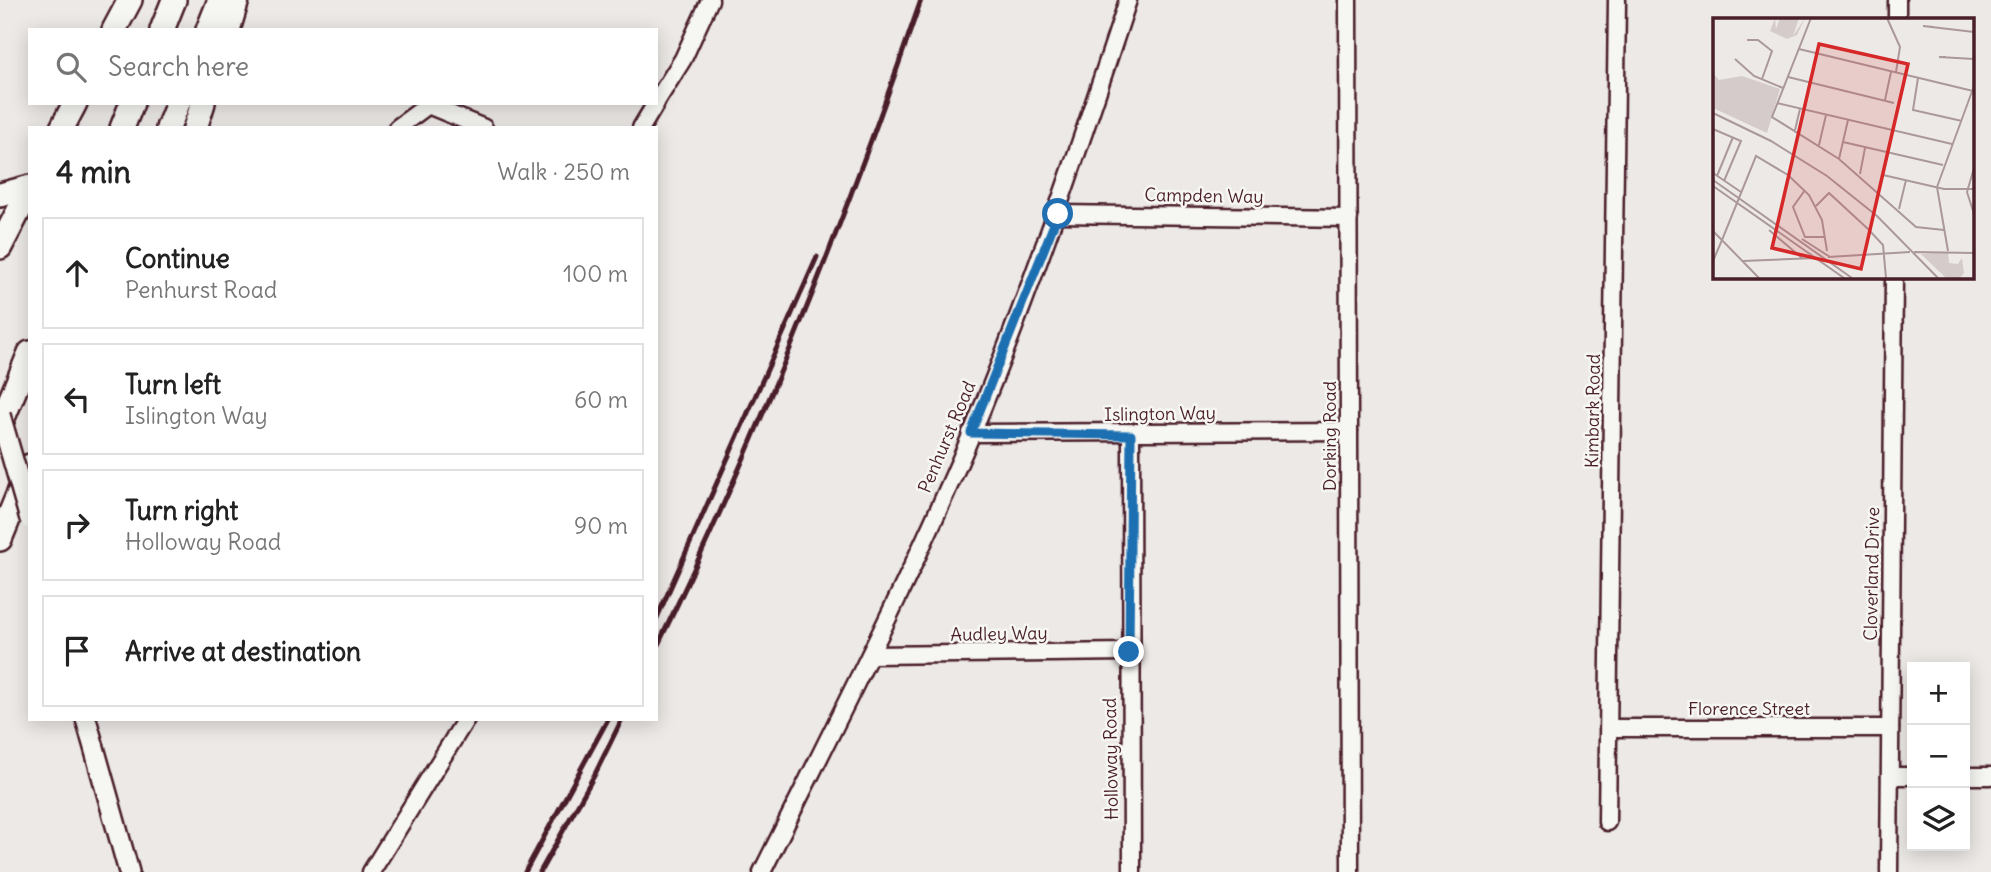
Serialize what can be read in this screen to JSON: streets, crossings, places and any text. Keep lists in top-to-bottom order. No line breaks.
{"streets":{"street":["Campden Way","Kimbark Road","Islington Way","Dorking Road","Penhurst Road","Cloverland Drive","Audley Way","Florence Street","Holloway Road"]},"crossings":[["Campden Way","Dorking Road"],["Campden Way","Penhurst Road"],["Kimbark Road","Florence Street"],["Islington Way","Dorking Road"],["Islington Way","Penhurst Road"],["Islington Way","Holloway Road"],["Penhurst Road","Audley Way"],["Cloverland Drive","Florence Street"],["Audley Way","Holloway Road"]],"page":{"search":"Search here","heading":["4 min","Walk · 250 m"],"list":[["Continue","Penhurst Road","100 m"],["Turn left","Islington Way","60 m"],["Turn right","Holloway Road","90 m"],"Arrive at destination"],"map_buttons":["+","−"]}}
